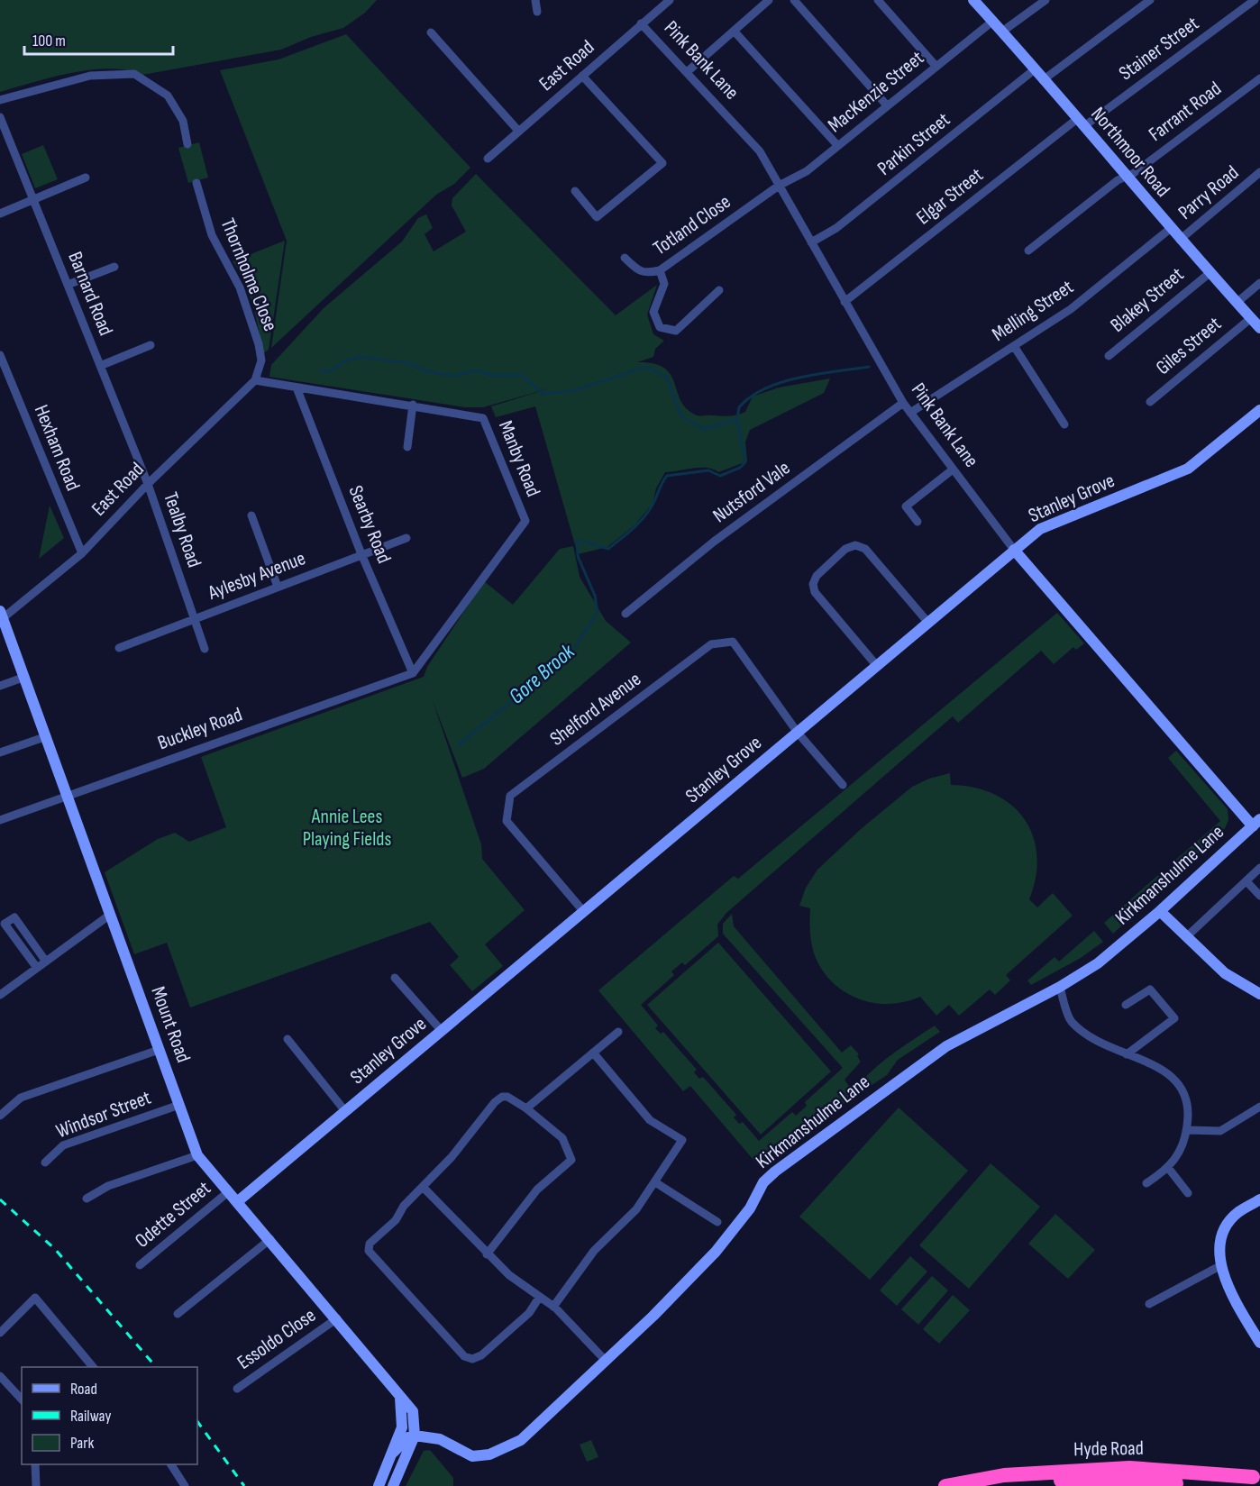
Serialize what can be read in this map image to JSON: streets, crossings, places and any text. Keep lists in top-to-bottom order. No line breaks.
{"streets":{"highway":["Hyde Road"],"street":["Stainer Street","Pink Bank Lane","East Road","MacKenzie Street","Farrant Road","Parkin Street","Northmoor Road","Parry Road","Elgar Street","Totland Close","Thornholme Close","Barnard Road","Blakey Street","Melling Street","Giles Street","Hexham Road","Manby Road","Nutsford Vale","Stanley Grove","Searby Road","Tealby Road","Aylesby Avenue","Shelford Avenue","Buckley Road","Kirkmanshulme Lane","Mount Road","Windsor Street","Odette Street","Essoldo Close"]},"crossings":[["Stainer Street","Northmoor Road"],["Stainer Street","Elgar Street"],["Pink Bank Lane","East Road"],["Pink Bank Lane","MacKenzie Street"],["Pink Bank Lane","Parkin Street"],["Pink Bank Lane","Elgar Street"],["Pink Bank Lane","Totland Close"],["Pink Bank Lane","Melling Street"],["Pink Bank Lane","Nutsford Vale"],["Pink Bank Lane","Stanley Grove"],["Pink Bank Lane","Kirkmanshulme Lane"],["East Road","Thornholme Close"],["East Road","Barnard Road"],["East Road","Hexham Road"],["East Road","Manby Road"],["East Road","Tealby Road"],["East Road","Mount Road"],["MacKenzie Street","Northmoor Road"],["MacKenzie Street","Totland Close"],["Farrant Road","Northmoor Road"],["Parkin Street","Northmoor Road"],["Northmoor Road","Parry Road"],["Northmoor Road","Elgar Street"],["Northmoor Road","Blakey Street"],["Northmoor Road","Melling Street"],["Northmoor Road","Giles Street"],["Thornholme Close","Manby Road"],["Barnard Road","Tealby Road"],["Manby Road","Searby Road"],["Manby Road","Buckley Road"],["Stanley Grove","Shelford Avenue"],["Stanley Grove","Mount Road"],["Searby Road","Aylesby Avenue"],["Searby Road","Buckley Road"],["Tealby Road","Aylesby Avenue"],["Buckley Road","Mount Road"],["Kirkmanshulme Lane","Mount Road"],["Mount Road","Windsor Street"],["Mount Road","Odette Street"],["Mount Road","Essoldo Close"]],"water":["Gore Brook"],"parks":["Annie Lees Playing Fields"],"legend":["Road","Railway","Park"],"scale_bar":"100 m"}
